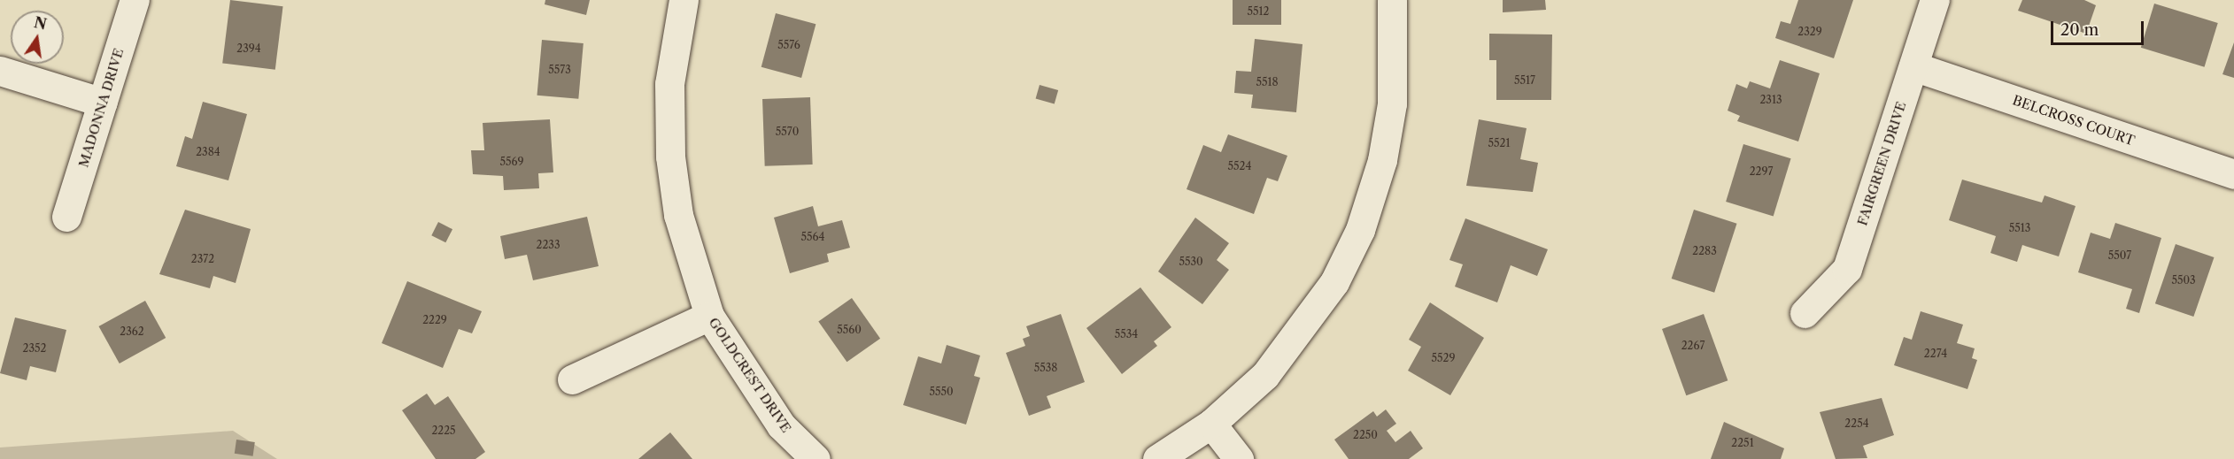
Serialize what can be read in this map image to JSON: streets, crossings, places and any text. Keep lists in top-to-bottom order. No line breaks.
{"streets":{"street":["MADONNA DRIVE","BELCROSS COURT","FAIRGREEN DRIVE","GOLDCREST DRIVE"]},"crossings":[["BELCROSS COURT","FAIRGREEN DRIVE"]],"house_numbers":["5512","2329","5576","2394","5573","5517","5518","2313","5570","5521","2384","5569","5524","2297","5513","5564","2233","2283","5507","2372","5530","5503","2229","5560","2362","5534","2267","2352","2274","5529","5538","5550","2254","2225","2250","2251"],"scale_bar":"20 m","north":"top"}
